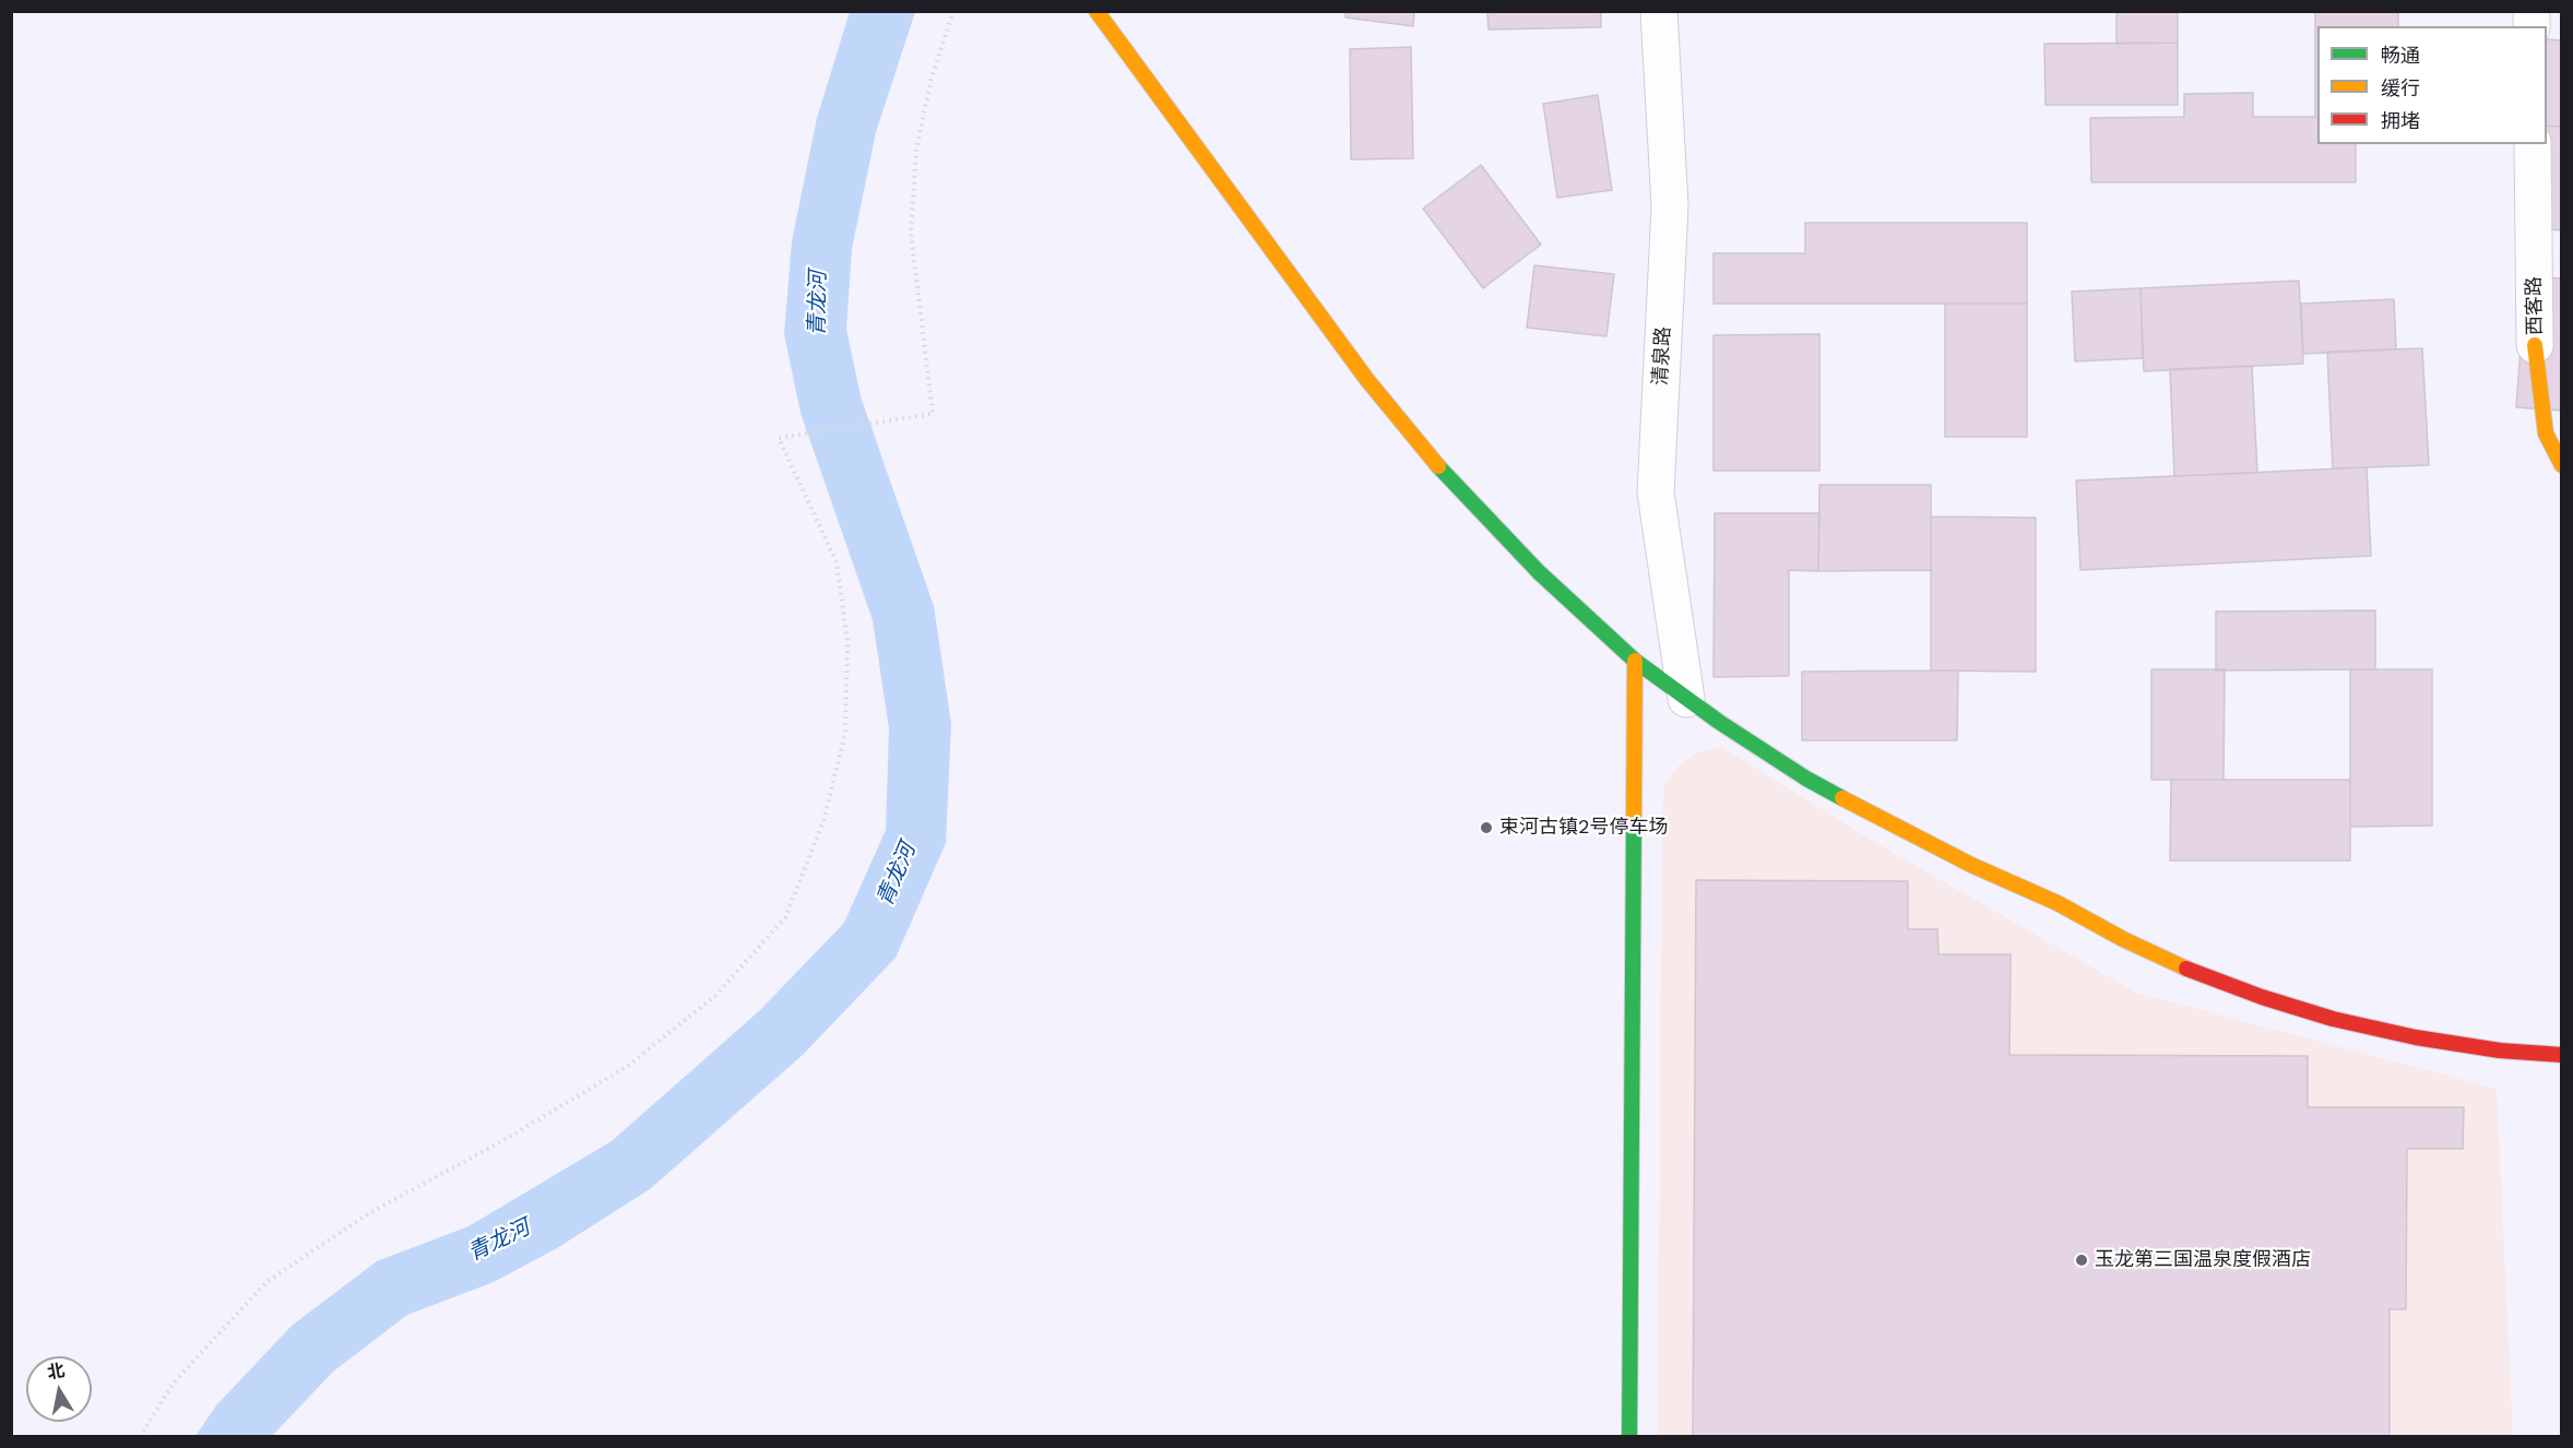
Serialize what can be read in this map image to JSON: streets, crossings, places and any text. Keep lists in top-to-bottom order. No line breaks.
{"streets":{"street":["西客路","清泉路"]},"water":["青龙河"],"places":["束河古镇2号停车场","玉龙第三国温泉度假酒店"],"legend":["畅通","缓行","拥堵"],"north":"top"}
